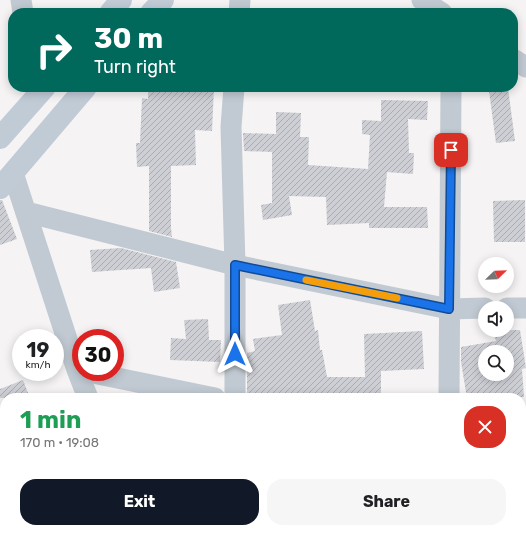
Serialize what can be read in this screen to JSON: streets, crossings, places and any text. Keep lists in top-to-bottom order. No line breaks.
{"north":"top right","page":{"turn":["30 m","Turn right"],"speed":"19 km/h","limit":"30","heading":["1 min","170 m · 19:08"],"buttons":["Exit","Share"]}}
